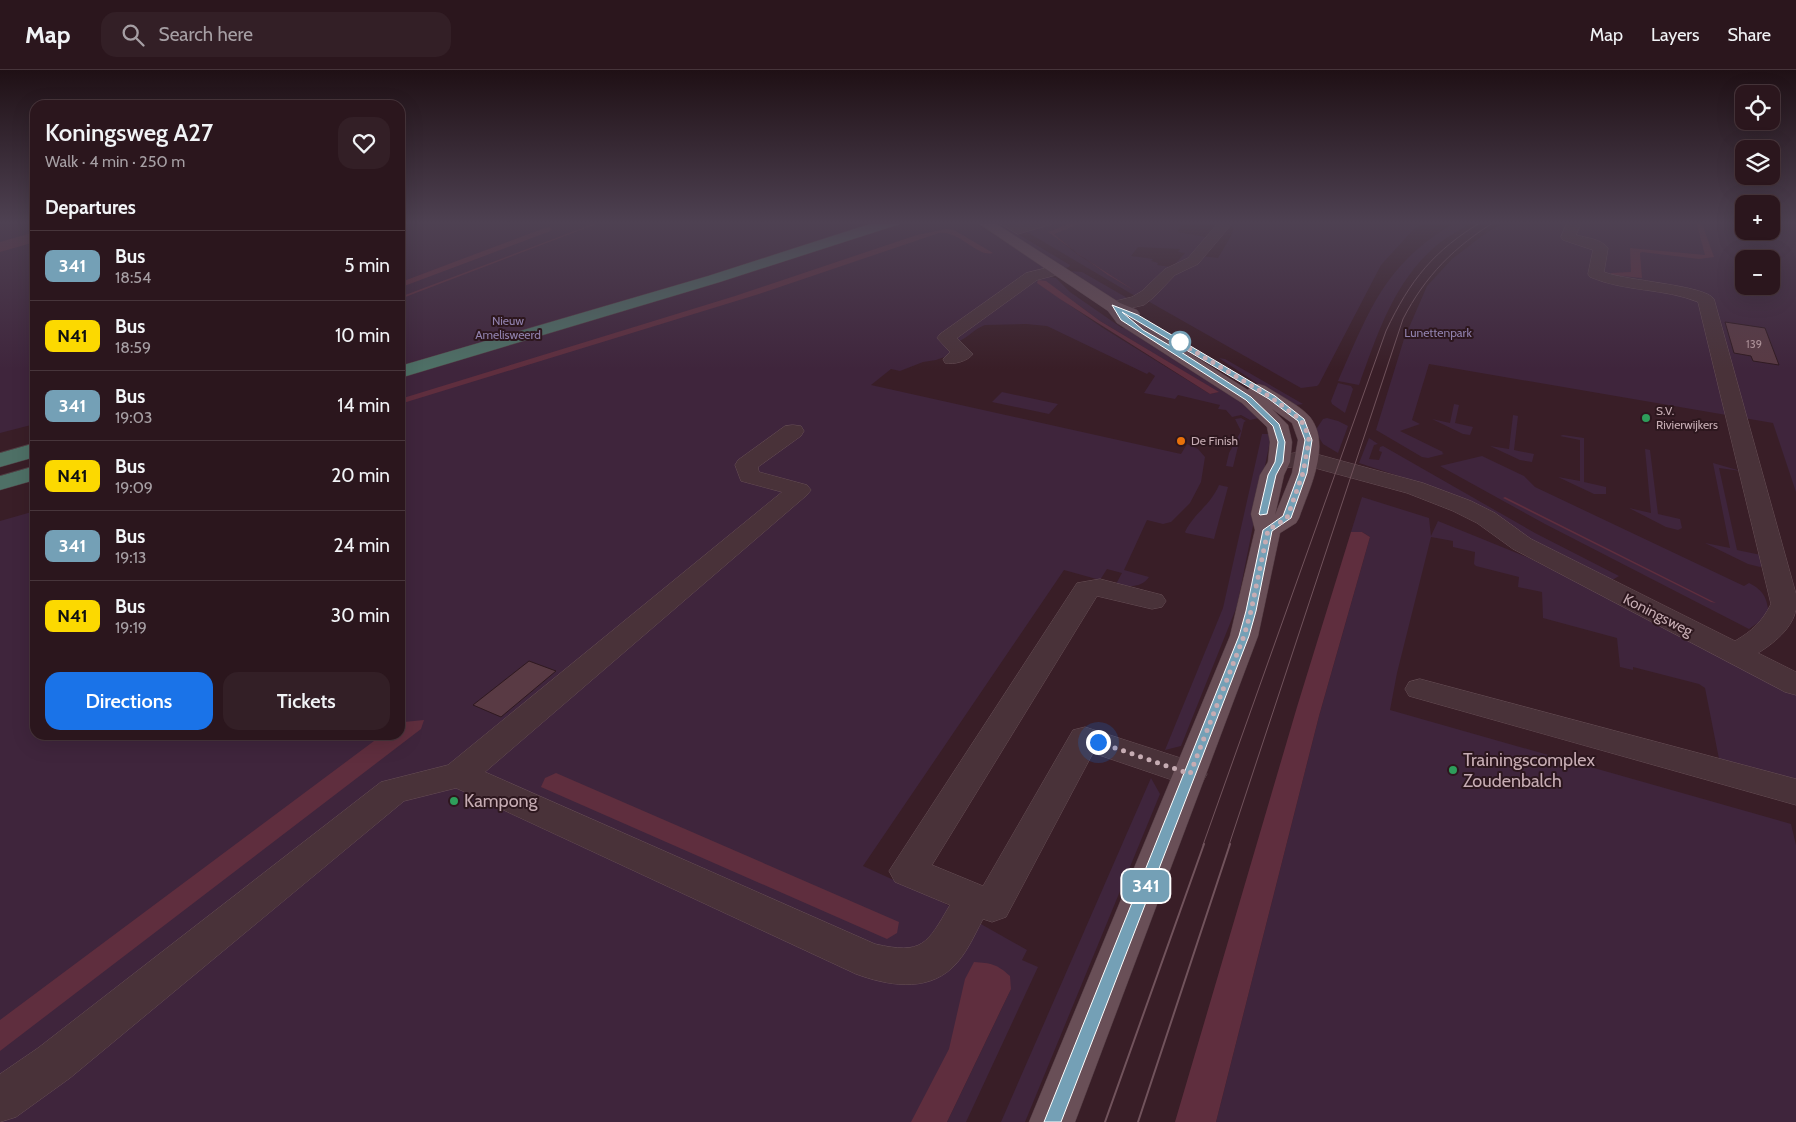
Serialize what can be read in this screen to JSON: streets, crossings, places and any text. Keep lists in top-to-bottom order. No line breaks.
{"streets":{"street":["Koningsweg"]},"parks":["Nieuw Amelisweerd","Lunettenpark"],"places":["S.V. Rivierwijkers","De Finish","Trainingscomplex Zoudenbalch","Kampong"],"lines":["bus line 341"],"house_numbers":["139"],"page":{"header":"Map","search":"Search here","nav":["Map","Layers","Share"],"on_map":"341","map_buttons":["+","−"],"heading":[["Koningsweg A27","Walk · 4 min · 250 m"],"Departures"],"list":[{"mark":"341","name":"Bus","note":"18:54","value":"5 min"},{"mark":"N41","name":"Bus","note":"18:59","value":"10 min"},{"mark":"341","name":"Bus","note":"19:03","value":"14 min"},{"mark":"N41","name":"Bus","note":"19:09","value":"20 min"},{"mark":"341","name":"Bus","note":"19:13","value":"24 min"},{"mark":"N41","name":"Bus","note":"19:19","value":"30 min"}],"buttons":["Directions","Tickets"]}}
